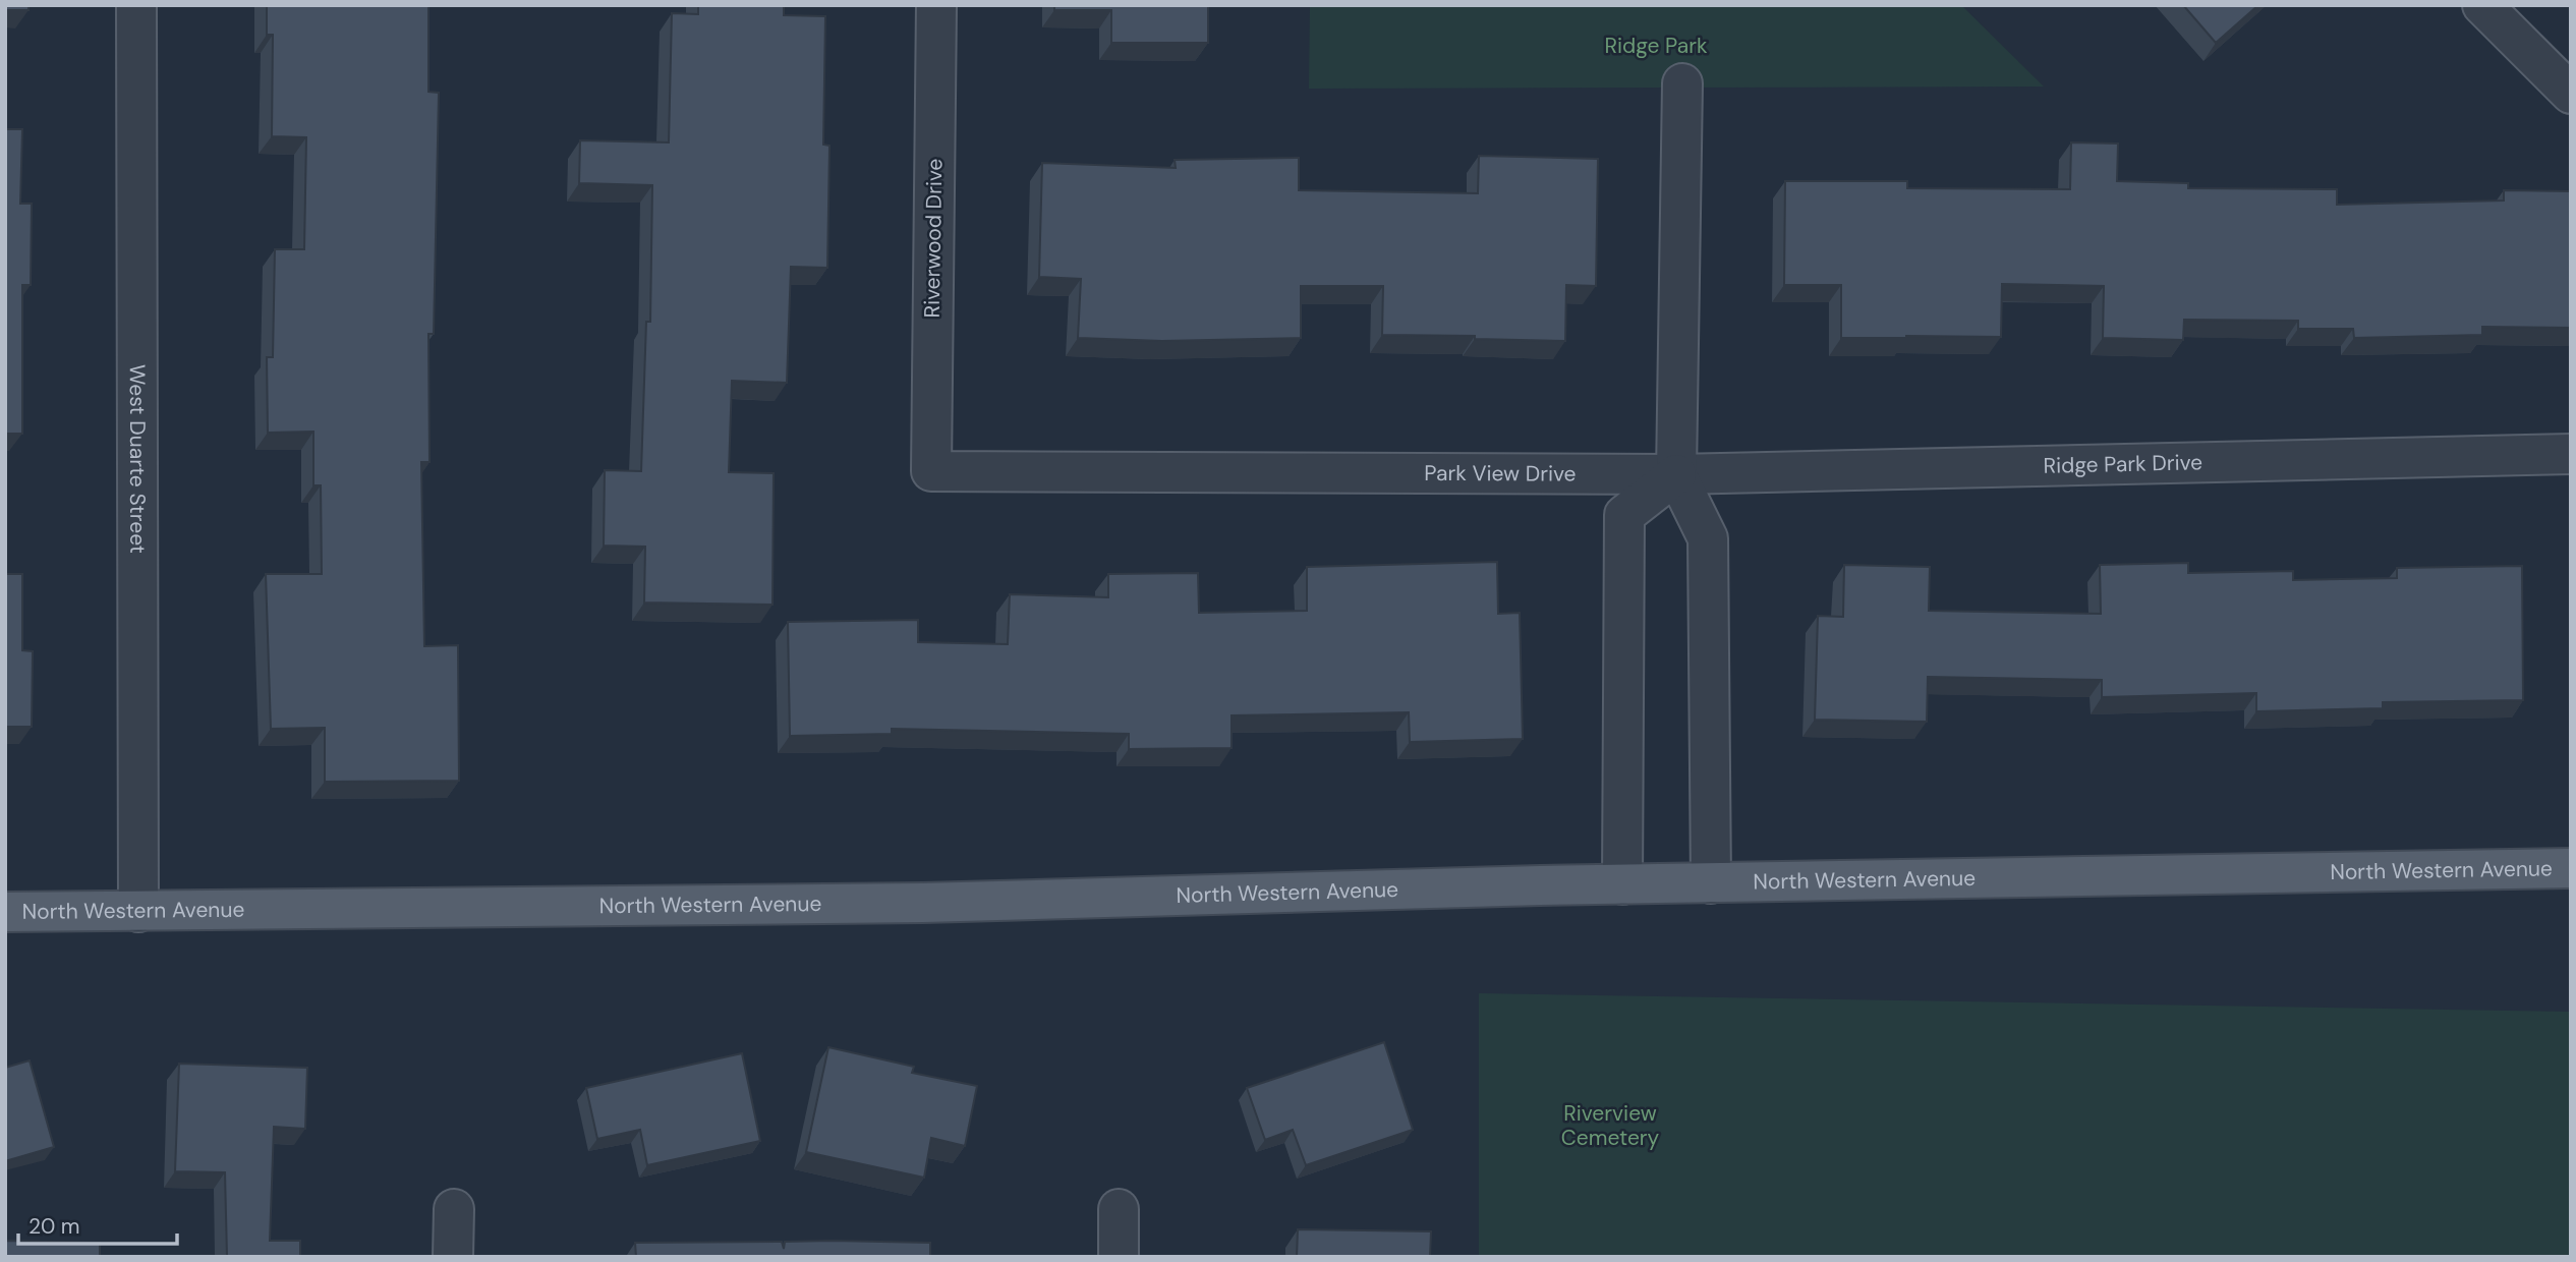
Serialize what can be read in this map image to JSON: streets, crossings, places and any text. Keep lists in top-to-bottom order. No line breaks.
{"streets":{"main road":["North Western Avenue"],"street":["Riverwood Drive","West Duarte Street","Ridge Park Drive","Park View Drive"]},"crossings":[["Riverwood Drive","Park View Drive"],["West Duarte Street","North Western Avenue"],["Ridge Park Drive","Park View Drive"]],"parks":["Ridge Park","Riverview Cemetery"],"scale_bar":"20 m"}
